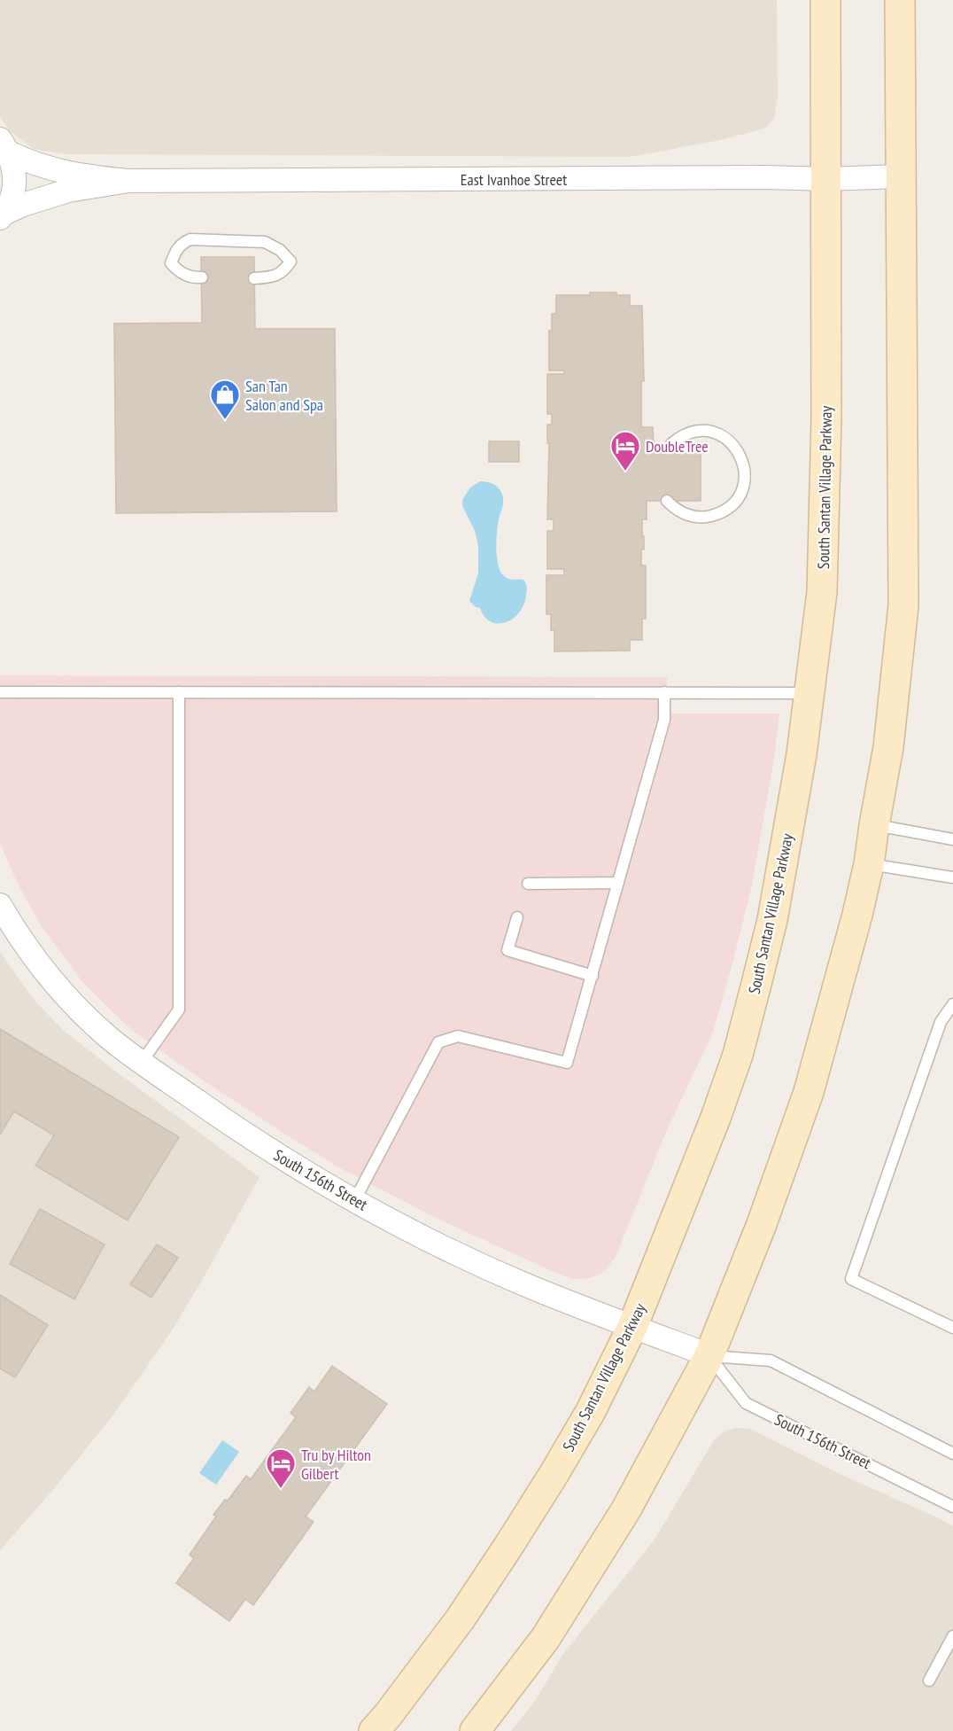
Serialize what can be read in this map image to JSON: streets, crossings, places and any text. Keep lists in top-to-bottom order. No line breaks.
{"streets":{"main road":["South Santan Village Parkway"],"street":["East Ivanhoe Street","South 156th Street"]},"crossings":[["East Ivanhoe Street","South Santan Village Parkway"],["South Santan Village Parkway","South 156th Street"]],"places":{"shop":["San Tan Salon and Spa"],"hotel":["DoubleTree","Tru by Hilton Gilbert"]}}
